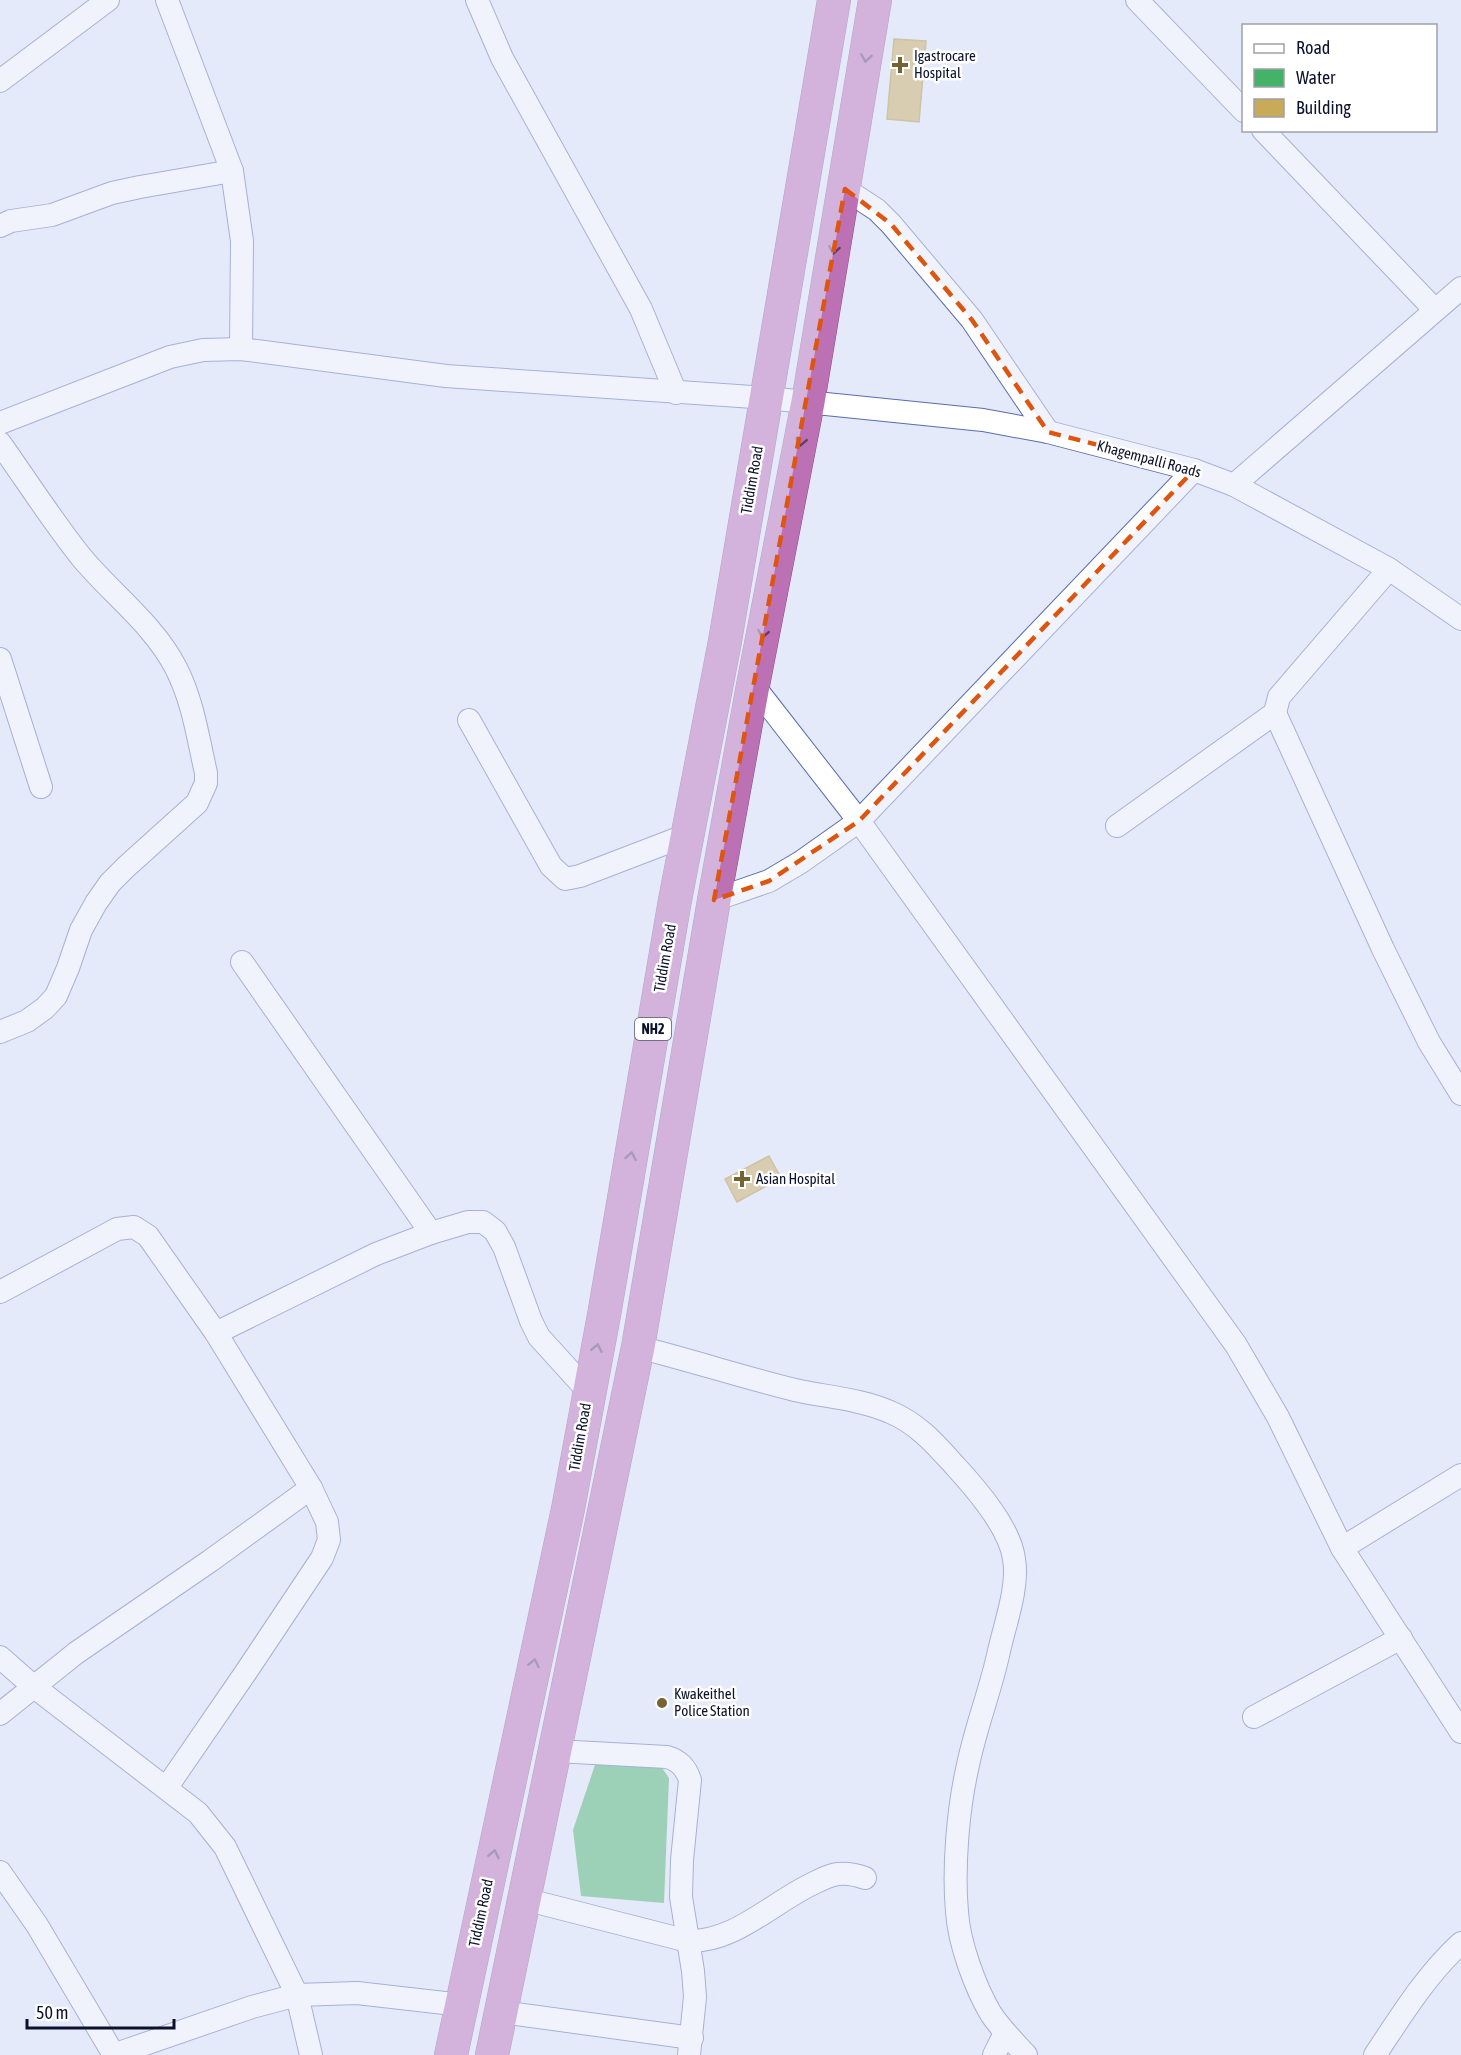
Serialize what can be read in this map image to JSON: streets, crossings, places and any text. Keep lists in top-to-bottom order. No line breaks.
{"streets":{"highway":["Tiddim Road","NH2"],"street":["Khagempalli Roads"]},"crossings":[["Khagempalli Roads","Tiddim Road"],["Khagempalli Roads","NH2"]],"places":{"health":["Igastrocare Hospital","Asian Hospital"],"other":["Kwakeithel Police Station"]},"legend":["Road","Water","Building"],"scale_bar":"50 m"}
